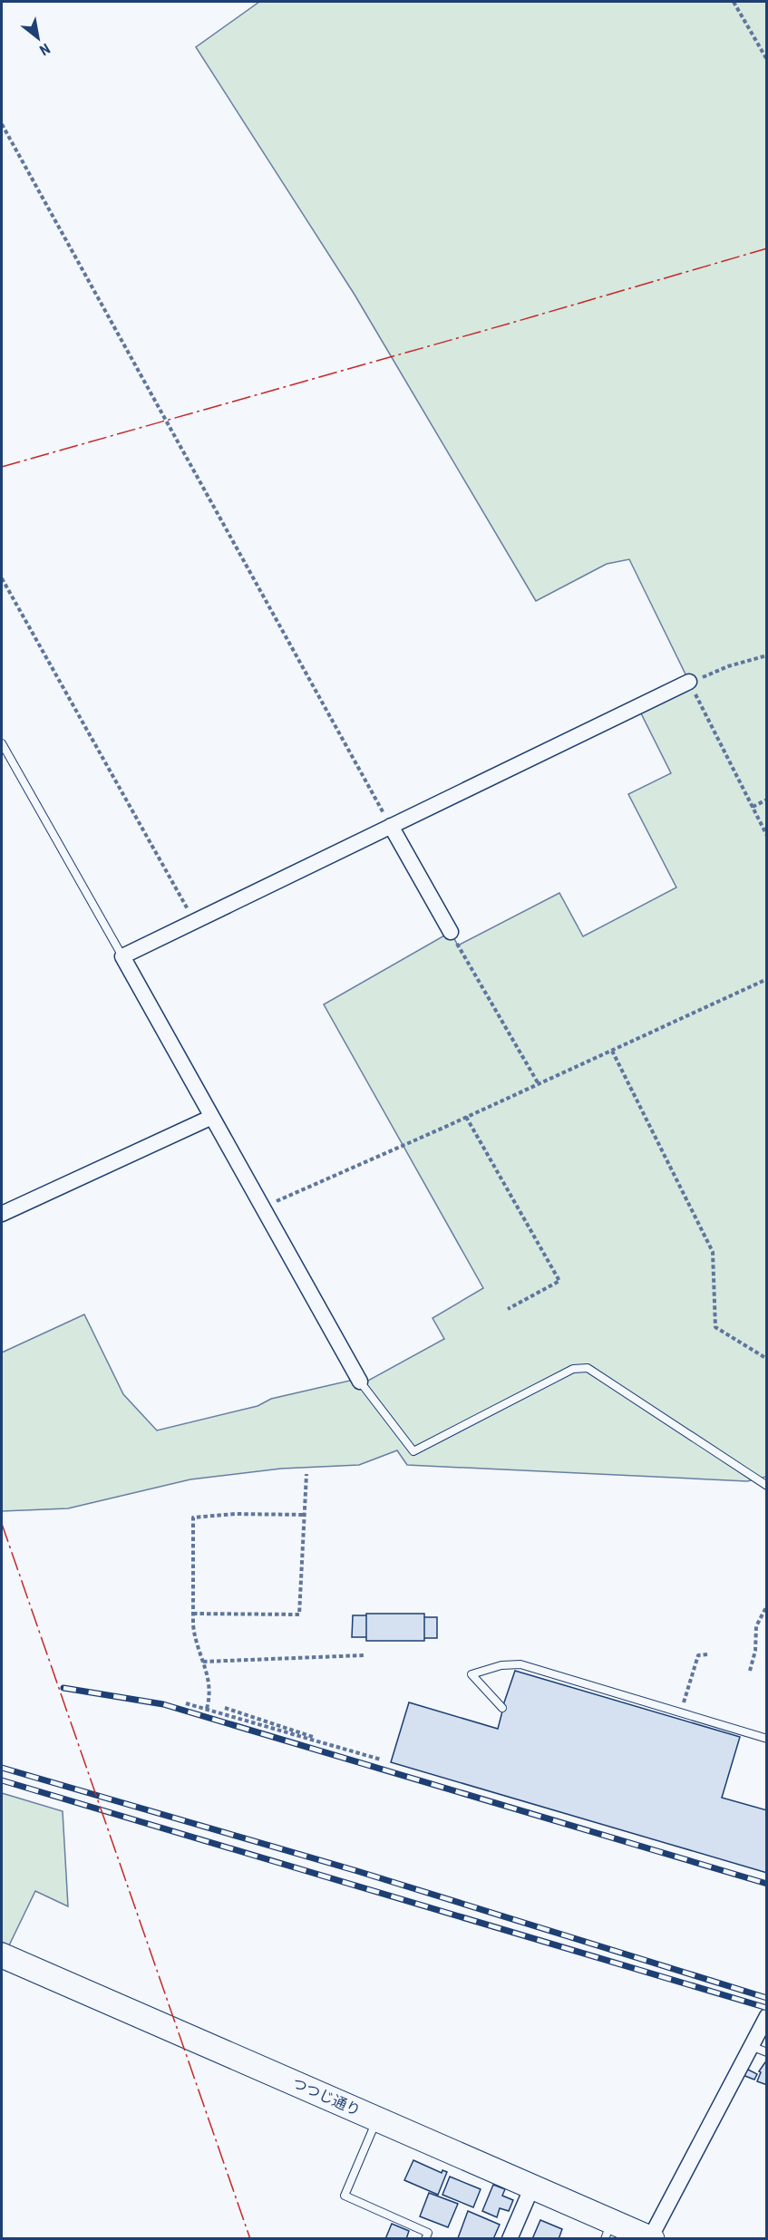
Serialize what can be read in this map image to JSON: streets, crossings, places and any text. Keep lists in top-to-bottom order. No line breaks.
{"streets":{"main road":["つつじ通り"]},"north":"bottom right"}
